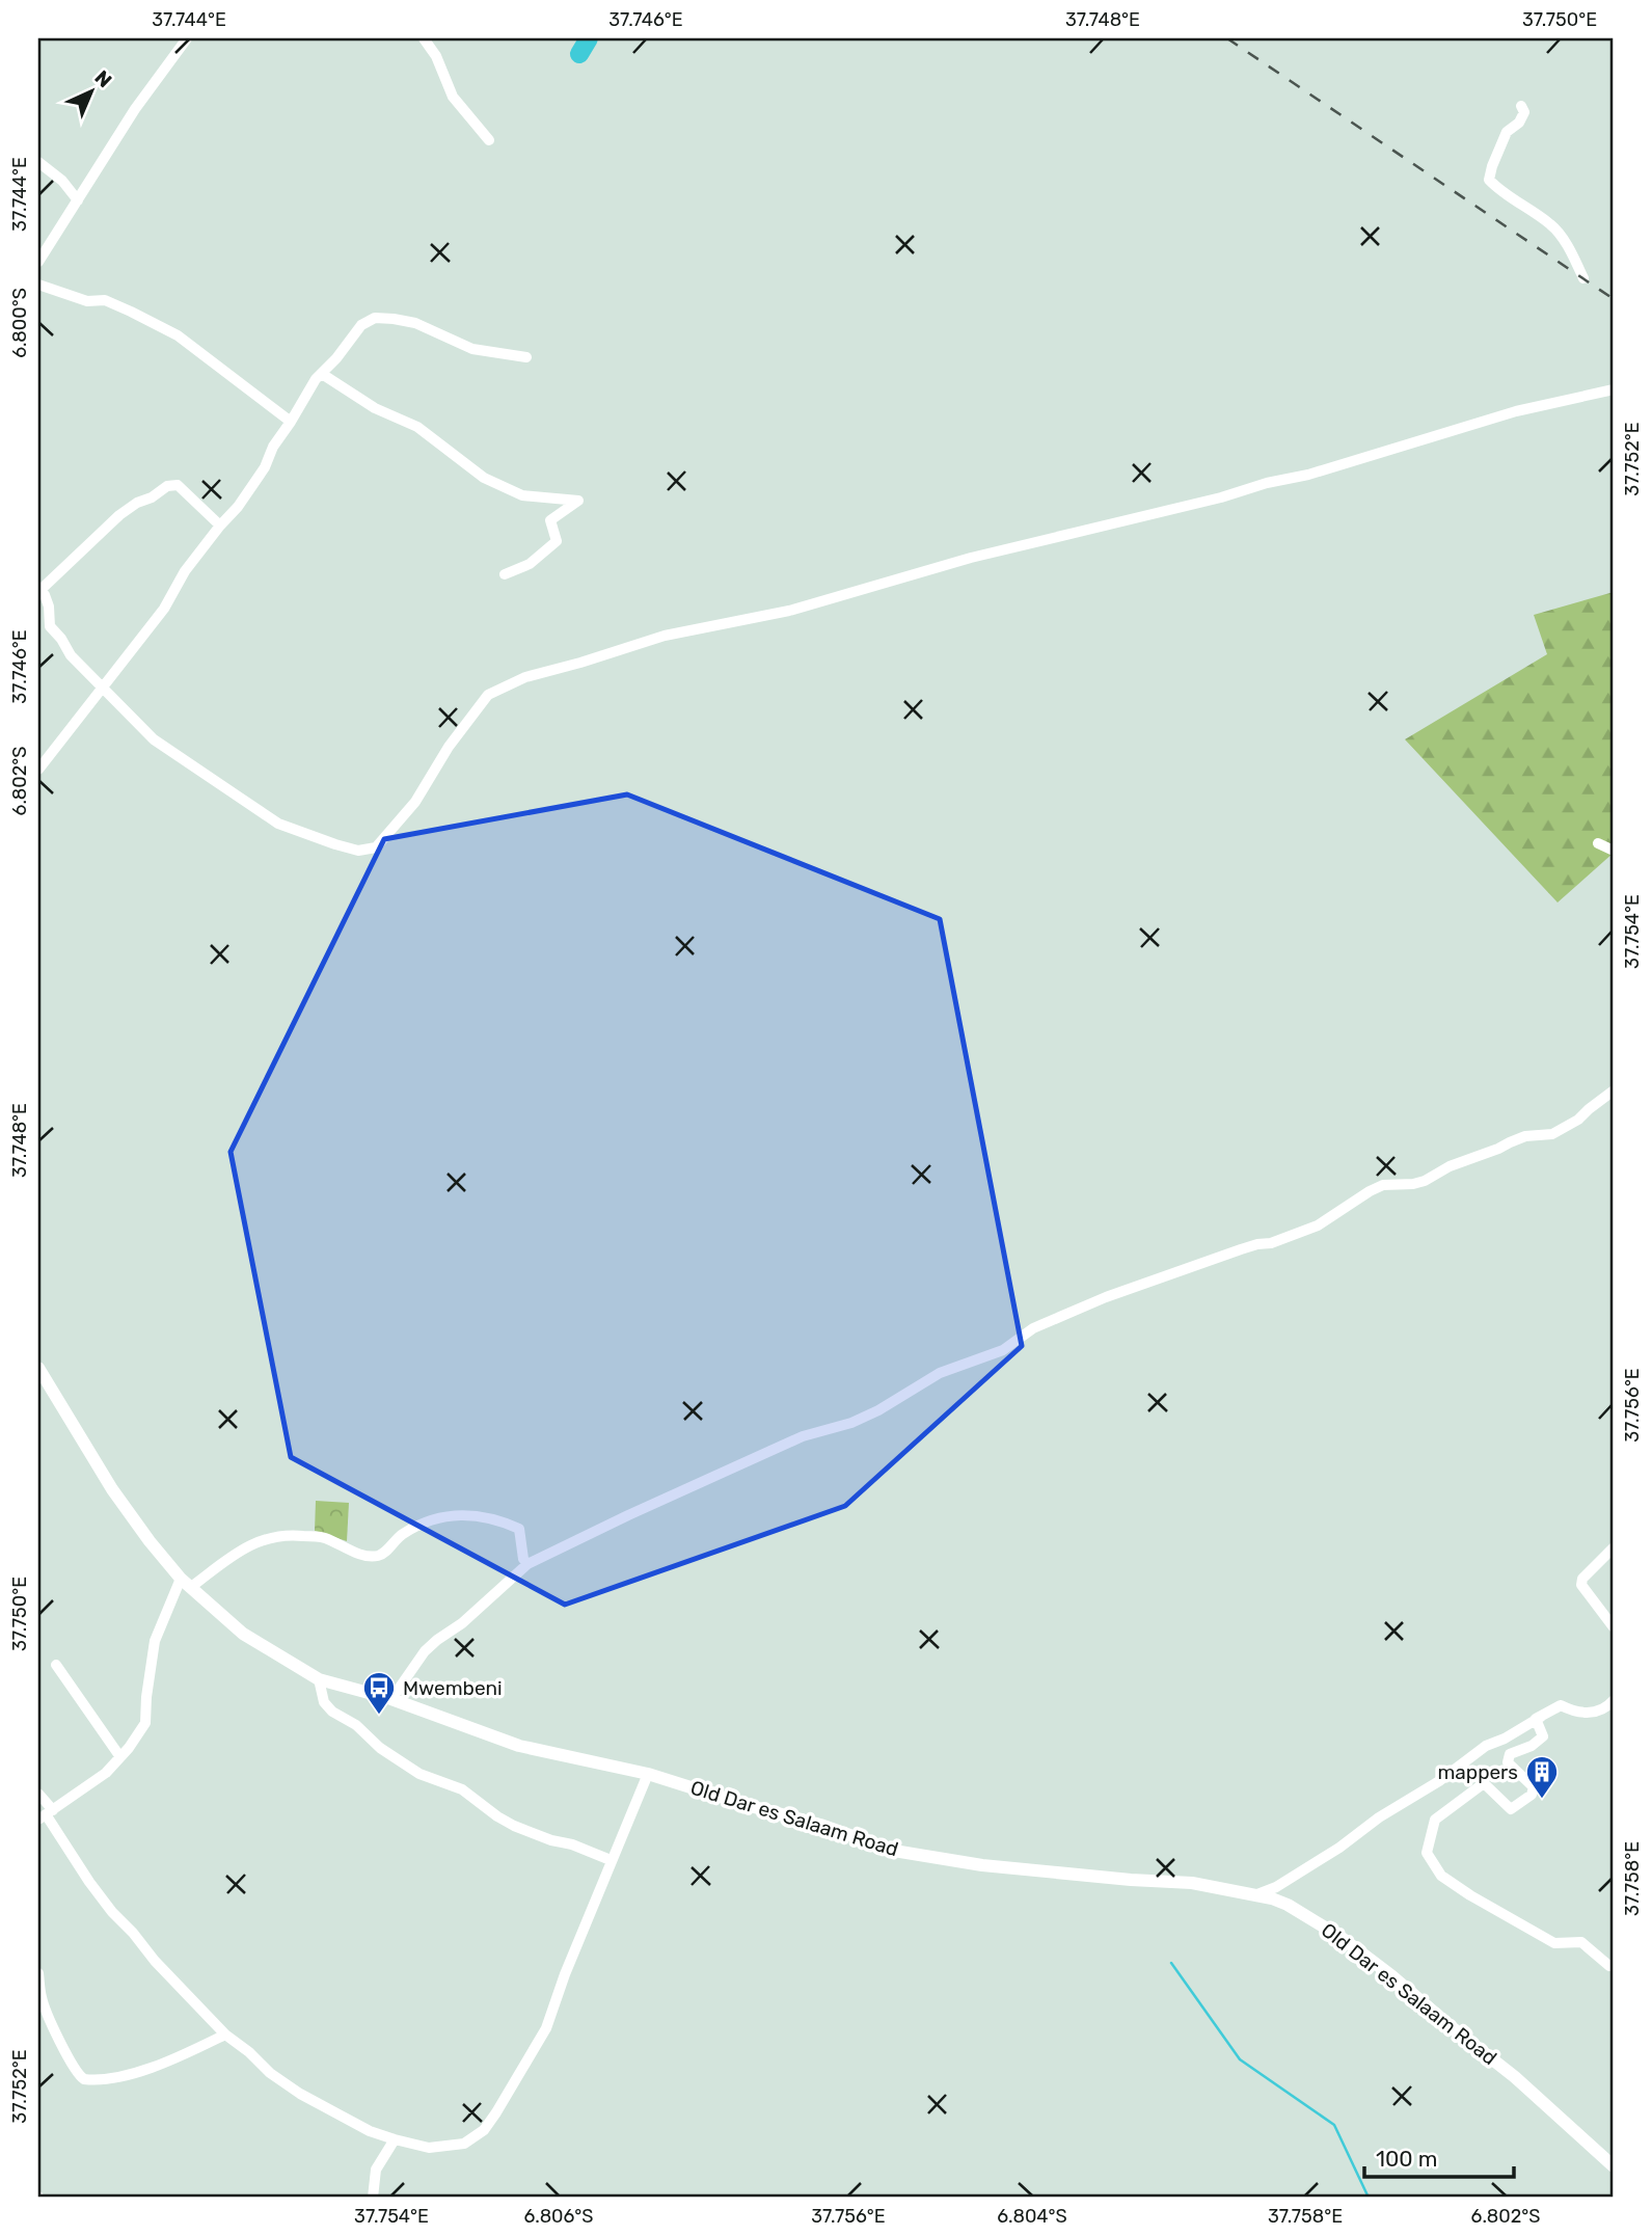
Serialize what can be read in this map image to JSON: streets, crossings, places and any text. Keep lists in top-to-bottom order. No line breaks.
{"streets":{"street":["Old Dar es Salaam Road"]},"places":{"bus stop":["Mwembeni"],"building":["mappers"]},"scale_bar":"100 m","north":"top right","coordinates":["37.744°E","37.746°E","37.748°E","37.750°E","6.800°S","37.752°E","6.802°S","37.754°E","37.756°E","37.758°E","6.806°S","6.804°S"]}
